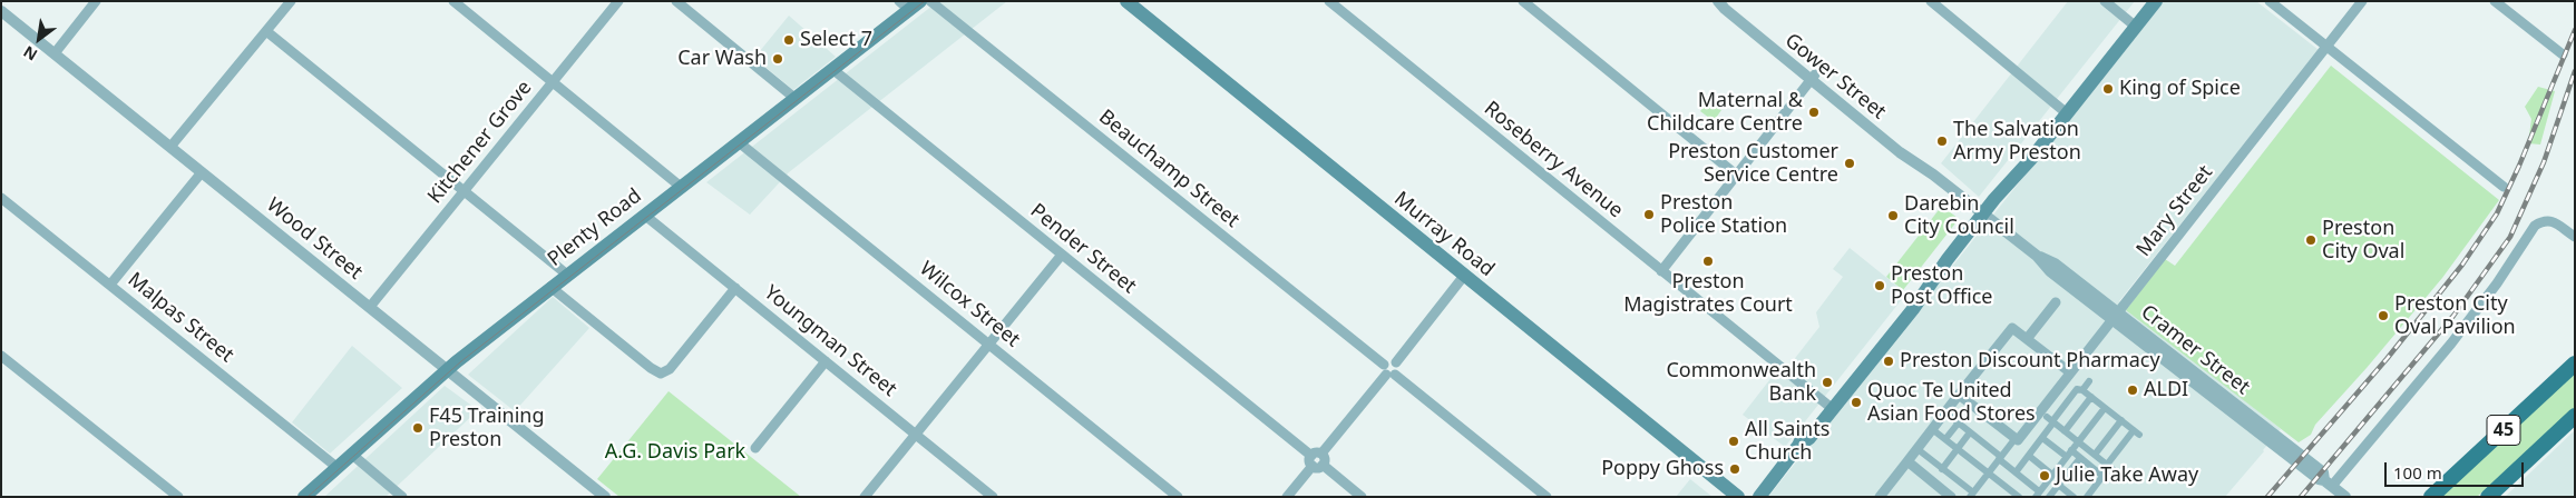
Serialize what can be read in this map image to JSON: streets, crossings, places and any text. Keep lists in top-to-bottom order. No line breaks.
{"streets":{"main road":["Plenty Road","Murray Road","45"],"street":["Gower Street","Kitchener Grove","Roseberry Avenue","Beauchamp Street","Mary Street","Wood Street","Pender Street","Wilcox Street","Malpas Street","Youngman Street","Cramer Street"]},"crossings":[["Gower Street","Cramer Street"],["Kitchener Grove","Wood Street"],["Mary Street","Cramer Street"],["Plenty Road","Wood Street"],["Plenty Road","Pender Street"],["Plenty Road","Wilcox Street"],["Plenty Road","Malpas Street"],["Plenty Road","Youngman Street"]],"parks":["A.G. Davis Park"],"places":["Select 7","Car Wash","King of Spice","Maternal & Childcare Centre","The Salvation Army Preston","Preston Customer Service Centre","Preston Police Station","Darebin City Council","Preston City Oval","Preston Magistrates Court","Preston Post Office","Preston City Oval Pavilion","Preston Discount Pharmacy","Commonwealth Bank","ALDI","Quoc Te United Asian Food Stores","F45 Training Preston","All Saints Church","Poppy Ghoss","Julie Take Away"],"scale_bar":"100 m","north":"bottom left"}
